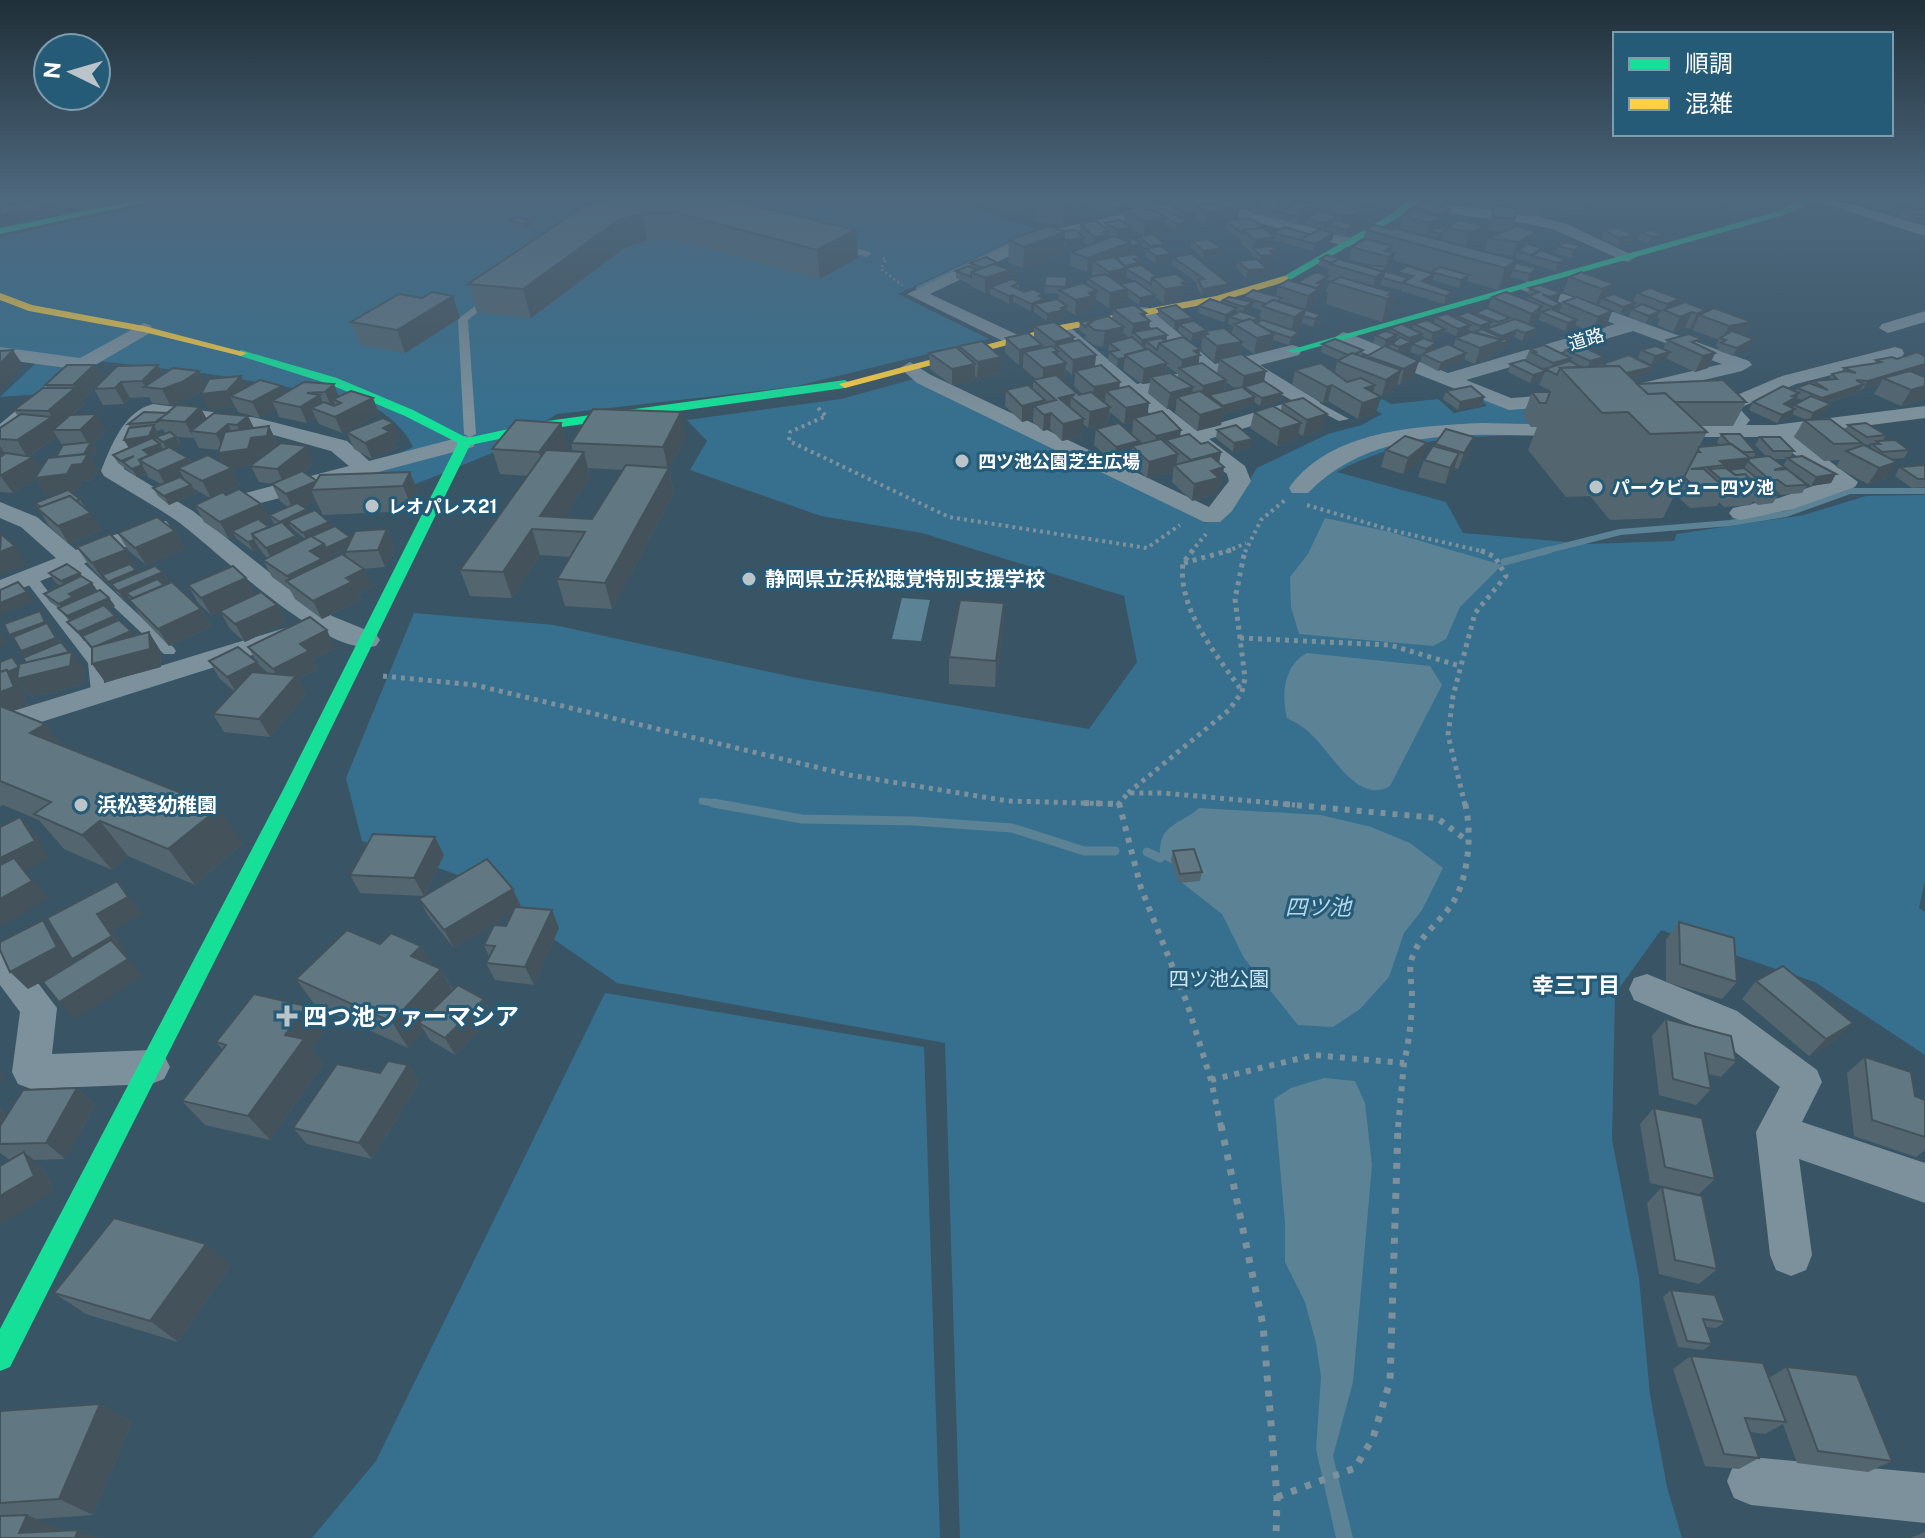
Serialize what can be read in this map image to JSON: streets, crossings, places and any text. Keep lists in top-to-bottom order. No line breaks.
{"streets":{"street":["道路"]},"districts":["幸三丁目"],"water":["四ツ池"],"parks":["四ツ池公園"],"places":{"other":["四ツ池公園芝生広場","パークビュー四ツ池","レオパレス21","静岡県立浜松聴覚特別支援学校","浜松葵幼稚園"],"health":["四つ池ファーマシア"]},"legend":["順調","混雑"],"north":"left"}
